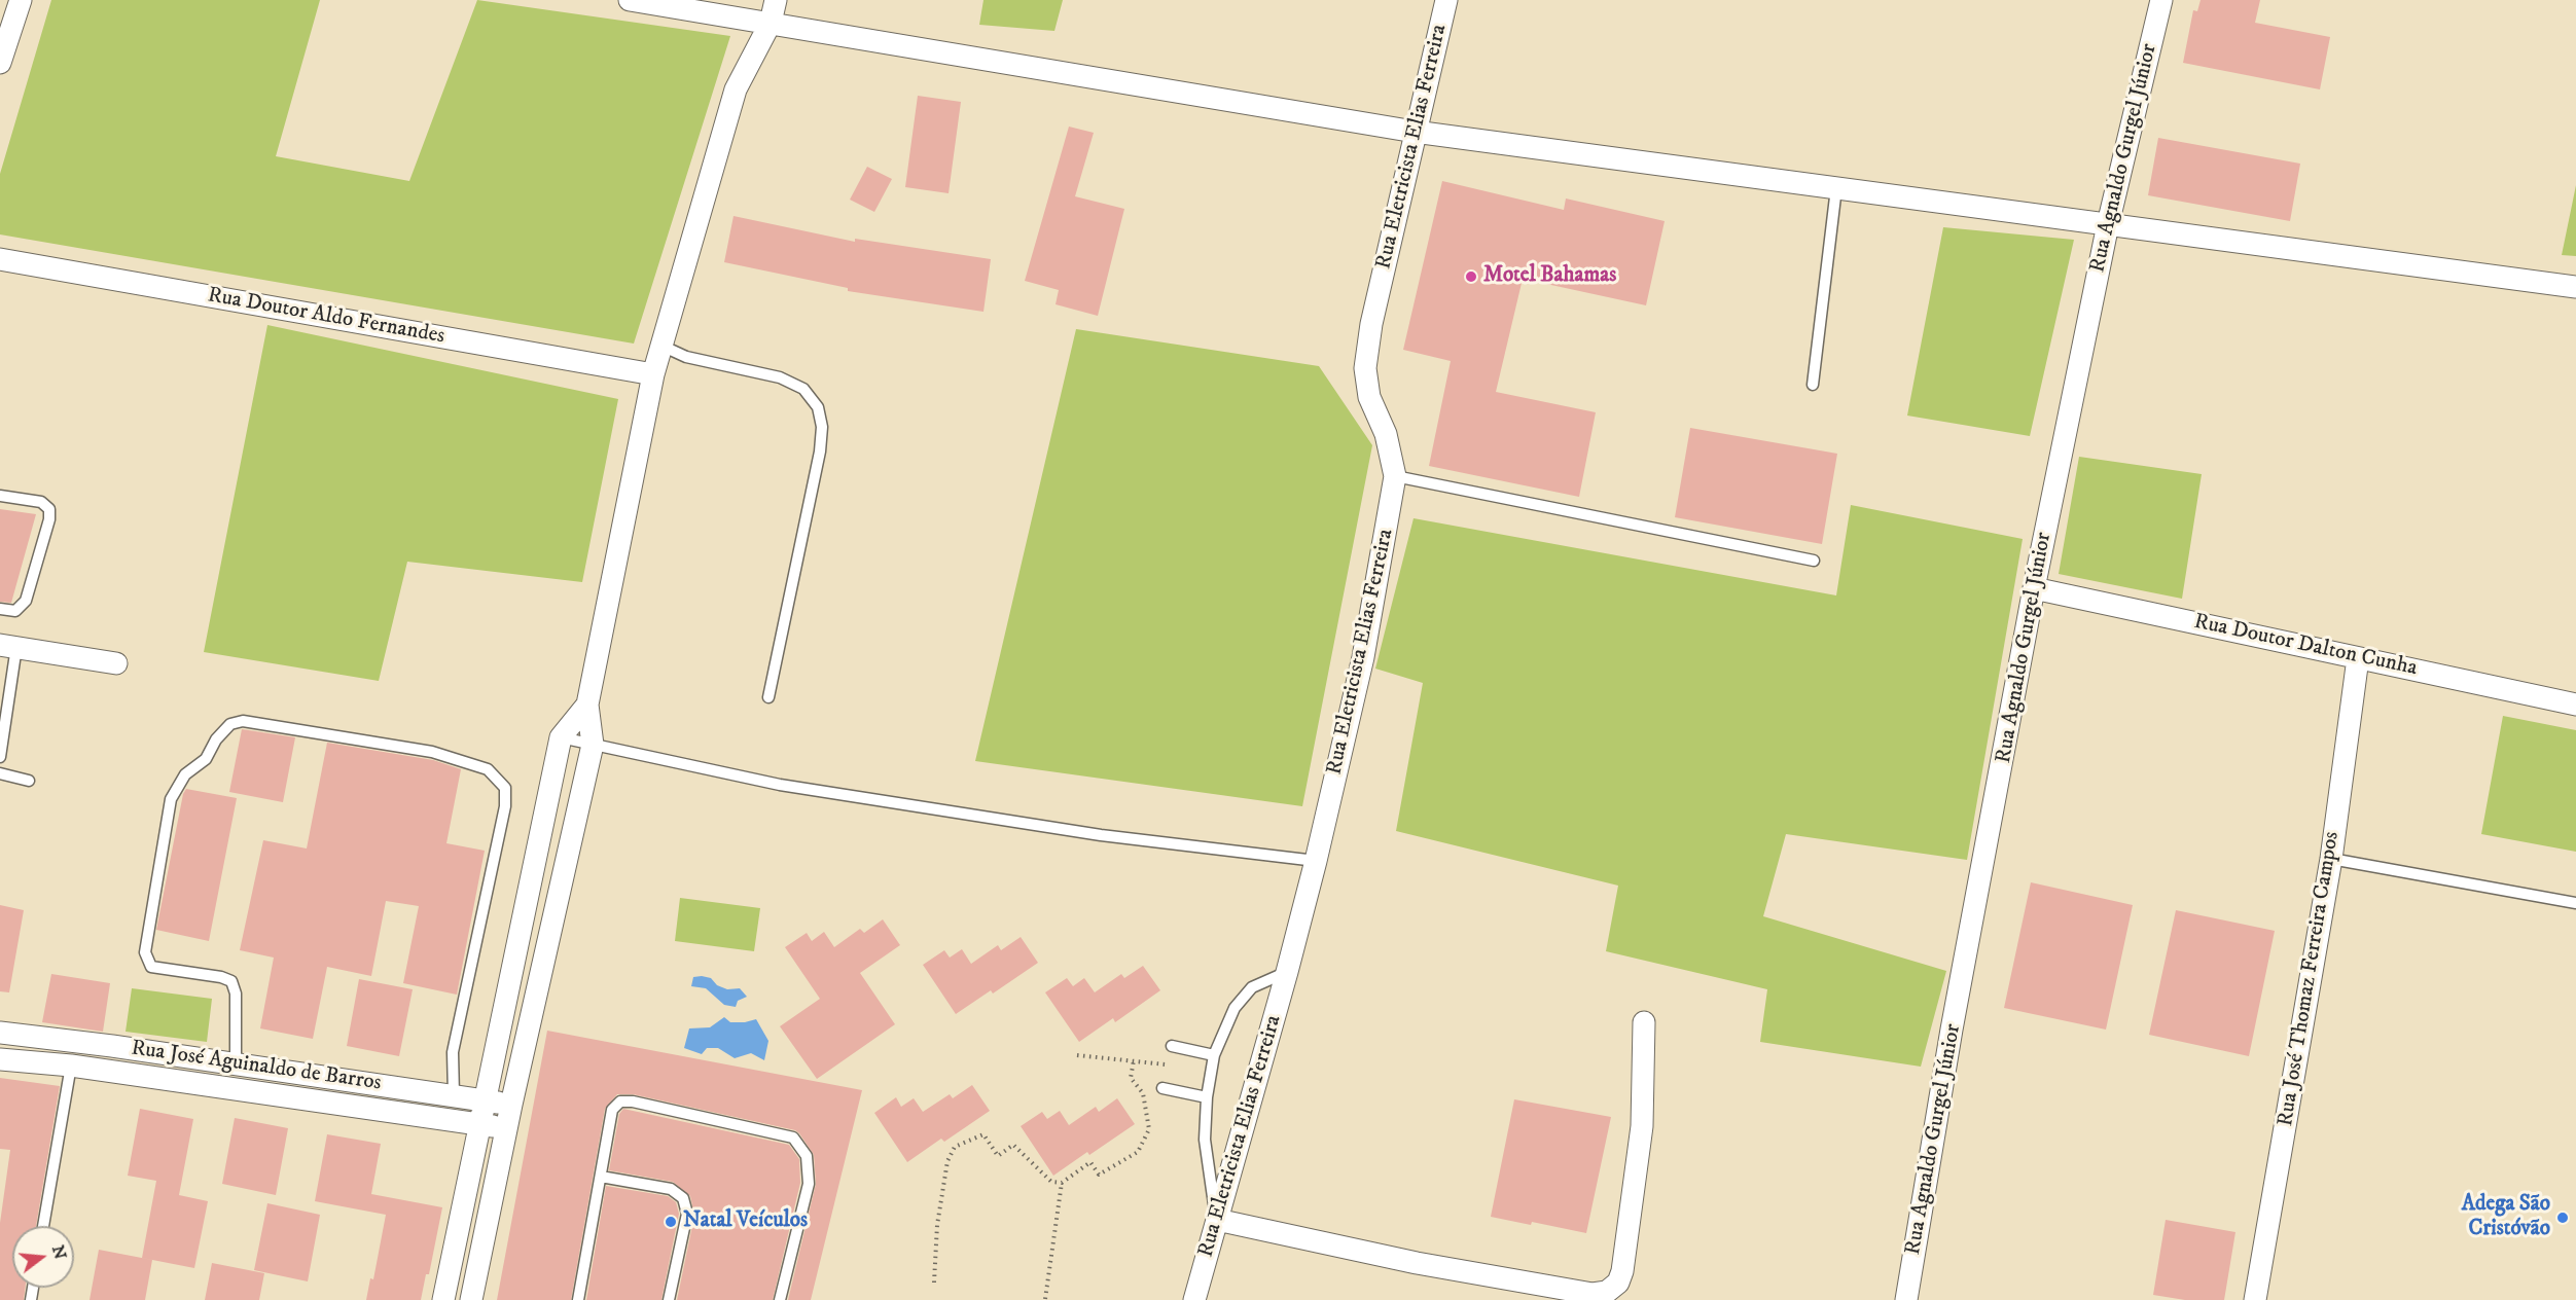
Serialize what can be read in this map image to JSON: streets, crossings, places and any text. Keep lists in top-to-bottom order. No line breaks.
{"streets":{"street":["Rua Eletricista Elias Ferreira","Rua Agnaldo Gurgel Júnior","Rua Doutor Aldo Fernandes","Rua Doutor Dalton Cunha","Rua José Thomaz Ferreira Campos","Rua José Aguinaldo de Barros"]},"crossings":[["Rua Agnaldo Gurgel Júnior","Rua Doutor Dalton Cunha"],["Rua Doutor Dalton Cunha","Rua José Thomaz Ferreira Campos"]],"places":["Motel Bahamas","Adega São Cristóvão","Natal Veículos"],"north":"right"}
